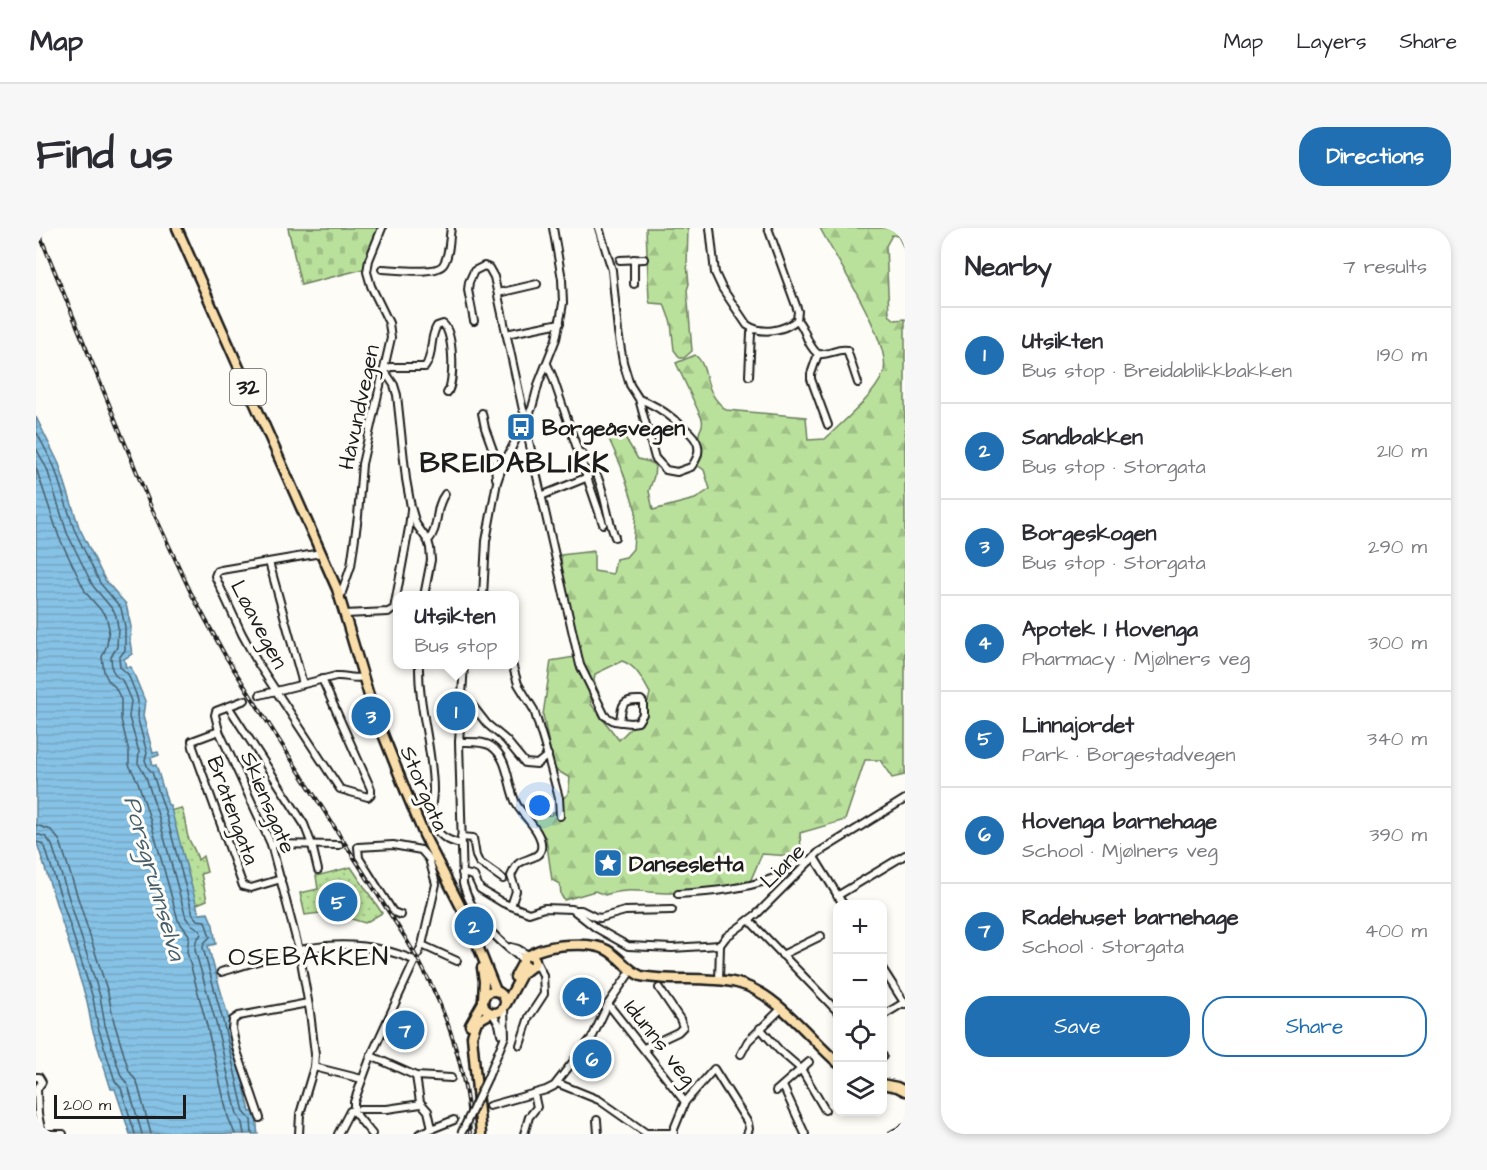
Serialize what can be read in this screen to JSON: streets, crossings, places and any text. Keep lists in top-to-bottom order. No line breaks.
{"streets":{"main road":["32","Storgata"],"street":["Håvundvegen","Løavegen","Skiensgate","Bråtengata","Liane","Idunns veg"]},"crossings":[["32","Løavegen"],["32","Storgata"],["Håvundvegen","Storgata"],["Løavegen","Storgata"],["Skiensgate","Bråtengata"]],"districts":["BREIDABLIKK","OSEBAKKEN"],"water":["Porsgrunnselva"],"places":{"bus stop":["Borgeåsvegen"],"place":["Dansesletta"]},"scale_bar":"200 m","page":{"header":"Map","nav":["Map","Layers","Share"],"title":"Find us","buttons":["Directions",["Save","Share"]],"heading":["Nearby","7 results"],"list":[{"mark":"1","name":"Utsikten","note":"Bus stop · Breidablikkbakken","value":"190 m"},{"mark":"2","name":"Sandbakken","note":"Bus stop · Storgata","value":"210 m"},{"mark":"3","name":"Borgeskogen","note":"Bus stop · Storgata","value":"290 m"},{"mark":"4","name":"Apotek 1 Hovenga","note":"Pharmacy · Mjølners veg","value":"300 m"},{"mark":"5","name":"Linnajordet","note":"Park · Borgestadvegen","value":"340 m"},{"mark":"6","name":"Hovenga barnehage","note":"School · Mjølners veg","value":"390 m"},{"mark":"7","name":"Radehuset barnehage","note":"School · Storgata","value":"400 m"}],"popup":["Utsikten","Bus stop"],"pins":["1","3","5","2","4","7","6"],"map_buttons":["+","−"],"scale":"200 m"}}
